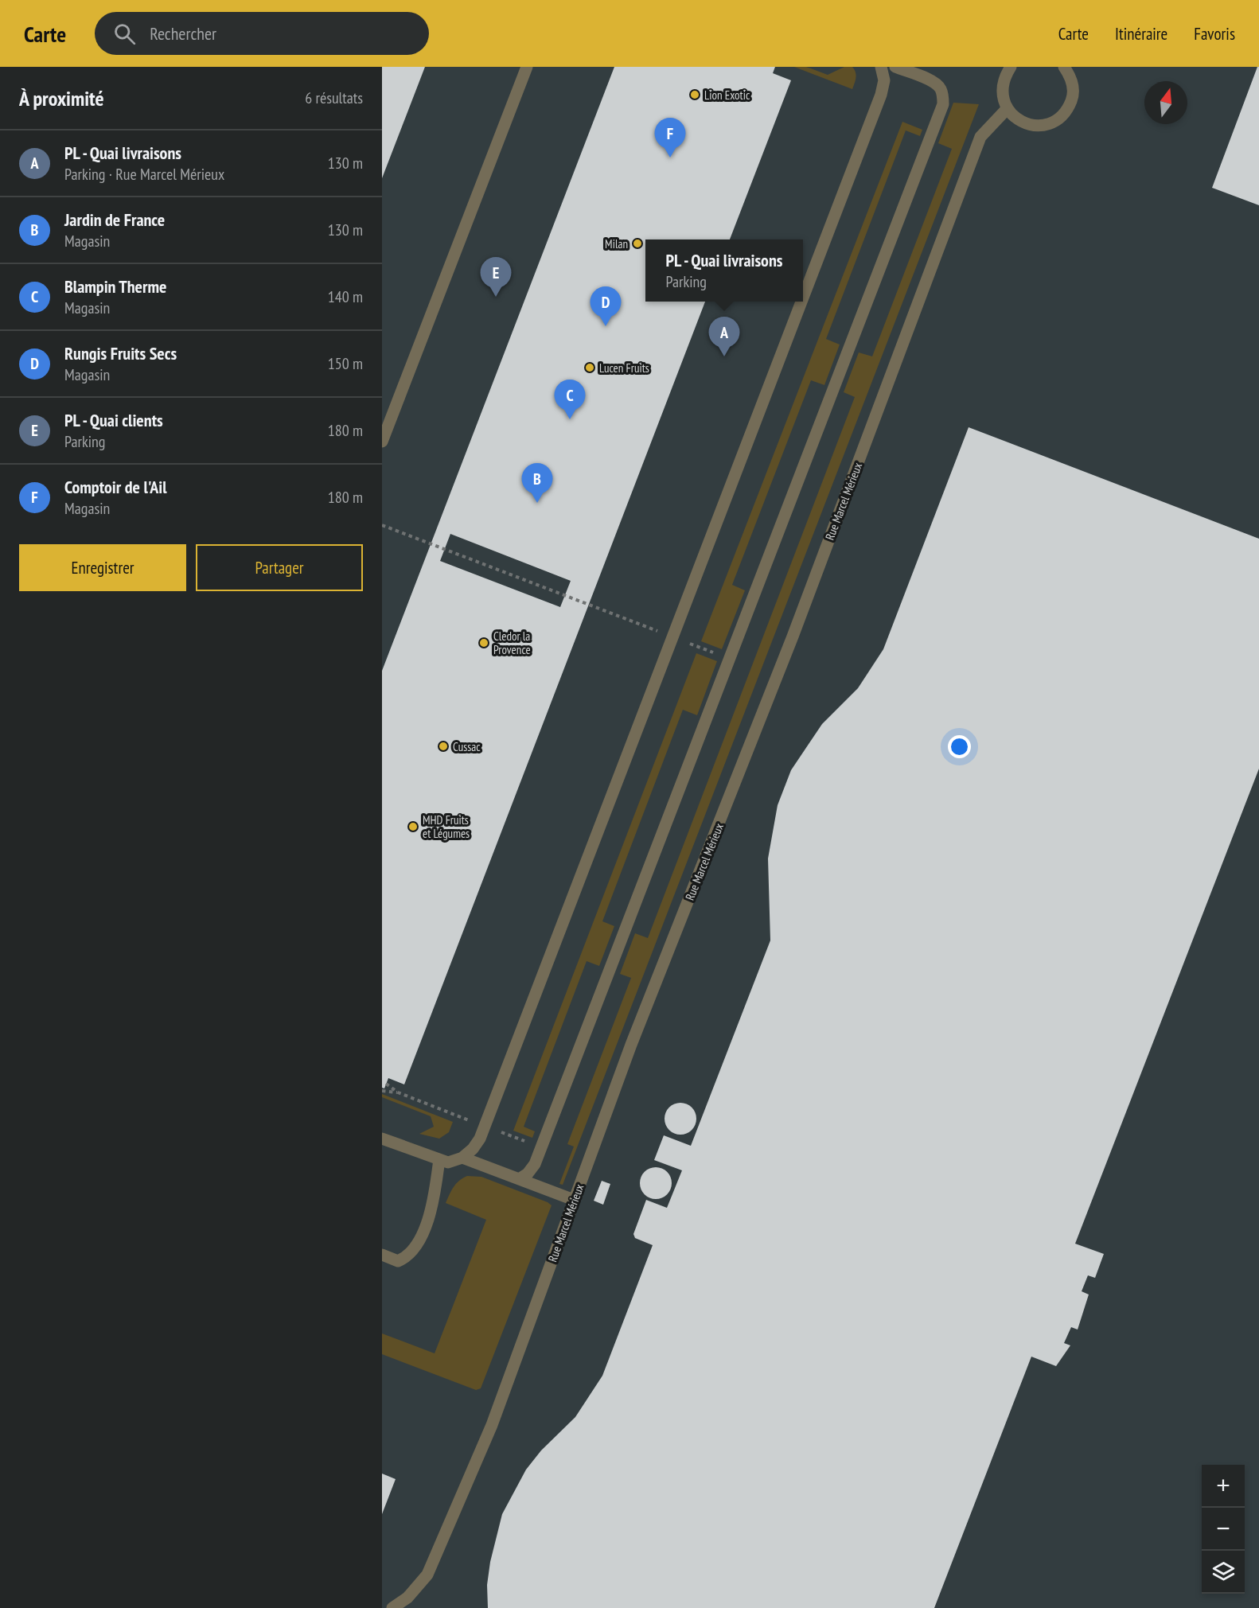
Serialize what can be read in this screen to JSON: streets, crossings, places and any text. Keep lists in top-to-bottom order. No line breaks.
{"streets":{"street":["Rue Marcel Mérieux"]},"places":["Lion Exotic","Milan","Lucen Fruits","Cledor la Provence","Cussac","MHD Fruits et Légumes"],"north":"top","page":{"header":"Carte","search":"Rechercher","nav":["Carte","Itinéraire","Favoris"],"heading":["À proximité","6 résultats"],"pins":["F","E","D","A","C","B"],"list":[{"mark":"A","name":"PL - Quai livraisons","note":"Parking · Rue Marcel Mérieux","value":"130 m"},{"mark":"B","name":"Jardin de France","note":"Magasin","value":"130 m"},{"mark":"C","name":"Blampin Therme","note":"Magasin","value":"140 m"},{"mark":"D","name":"Rungis Fruits Secs","note":"Magasin","value":"150 m"},{"mark":"E","name":"PL - Quai clients","note":"Parking","value":"180 m"},{"mark":"F","name":"Comptoir de l'Ail","note":"Magasin","value":"180 m"}],"popup":["PL - Quai livraisons","Parking"],"buttons":["Enregistrer","Partager"],"map_buttons":["+","−"]}}
